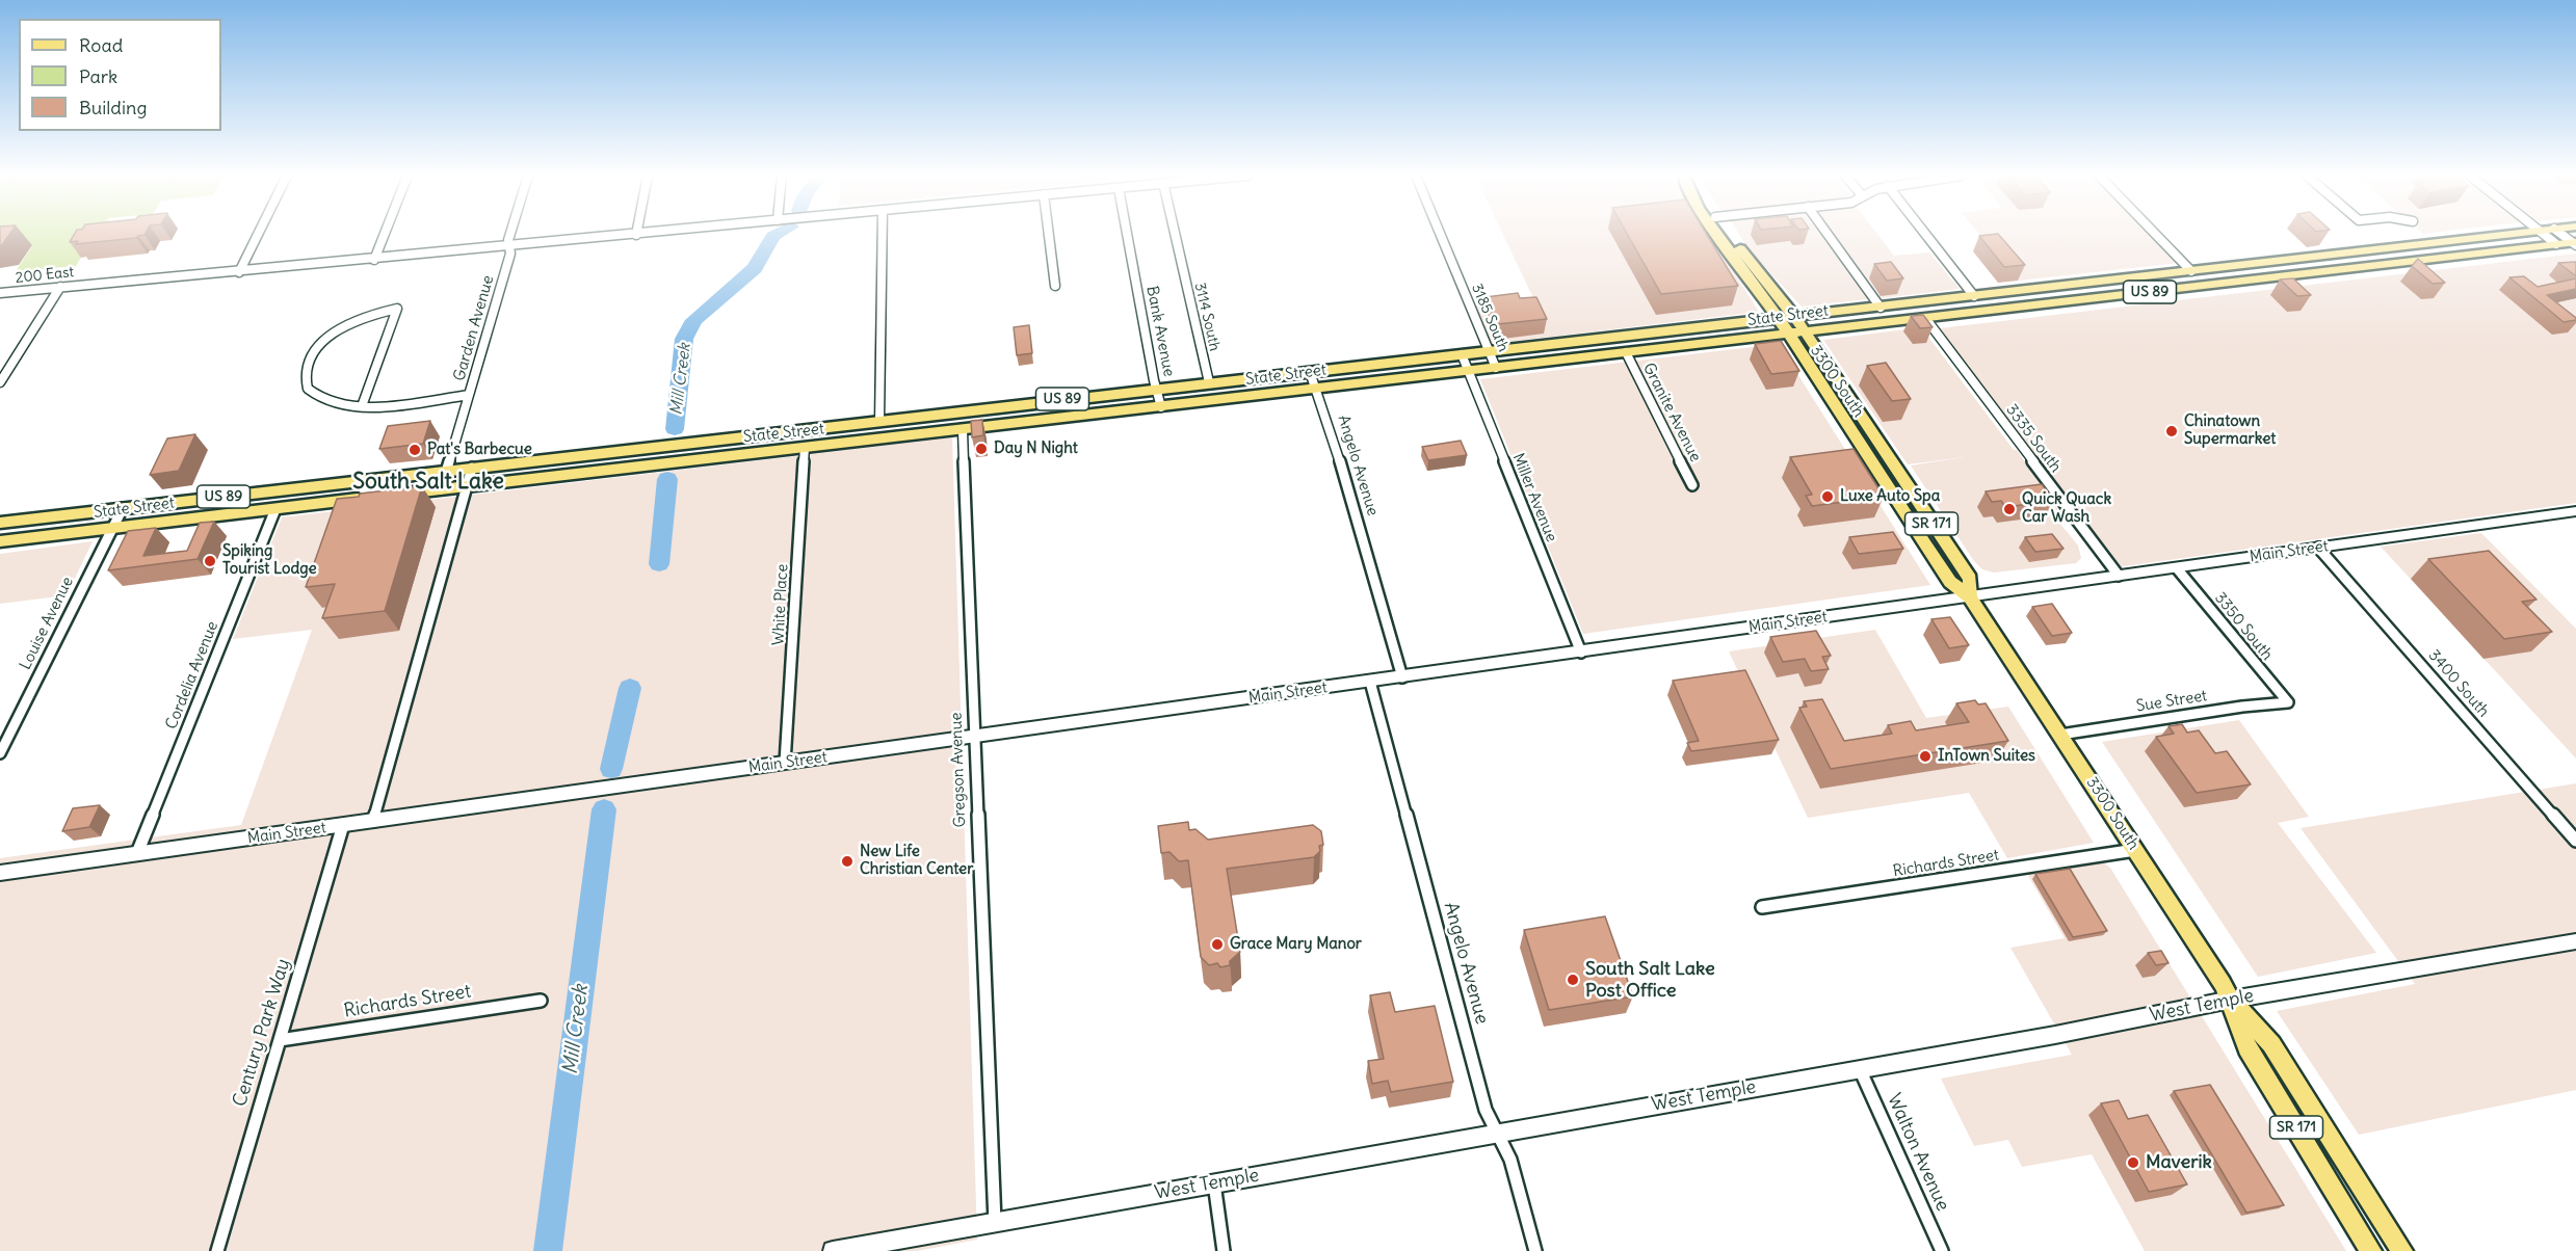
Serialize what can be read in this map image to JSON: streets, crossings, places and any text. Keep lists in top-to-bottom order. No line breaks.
{"streets":{"main road":["US 89","State Street","3300 South","SR 171"],"street":["200 East","3114 South","3185 South","Garden Avenue","Bank Avenue","Granite Avenue","3335 South","Angelo Avenue","Miller Avenue","Main Street","White Place","Louise Avenue","3350 South","Cordelia Avenue","3400 South","Sue Street","Gregson Avenue","Richards Street","West Temple","Century Park Way","Walton Avenue"]},"crossings":[["200 East","Garden Avenue"],["State Street","3114 South"],["State Street","3185 South"],["State Street","Garden Avenue"],["State Street","Bank Avenue"],["State Street","3300 South"],["State Street","Granite Avenue"],["State Street","3335 South"],["State Street","Angelo Avenue"],["State Street","Miller Avenue"],["State Street","White Place"],["State Street","Louise Avenue"],["State Street","Cordelia Avenue"],["State Street","Gregson Avenue"],["3300 South","Main Street"],["3300 South","Sue Street"],["3300 South","Richards Street"],["3300 South","West Temple"],["3335 South","Main Street"],["Angelo Avenue","Main Street"],["Angelo Avenue","West Temple"],["Miller Avenue","Main Street"],["Main Street","White Place"],["Main Street","3350 South"],["Main Street","Cordelia Avenue"],["Main Street","3400 South"],["Main Street","Gregson Avenue"],["Main Street","Century Park Way"],["3350 South","Sue Street"],["Gregson Avenue","West Temple"],["Richards Street","Century Park Way"],["West Temple","Walton Avenue"]],"districts":["South Salt Lake"],"water":["Mill Creek"],"places":["Chinatown Supermarket","Day N Night","Pat's Barbecue","Luxe Auto Spa","Quick Quack Car Wash","Spiking Tourist Lodge","InTown Suites","New Life Christian Center","Grace Mary Manor","South Salt Lake Post Office","Maverik"],"legend":["Road","Park","Building"]}
